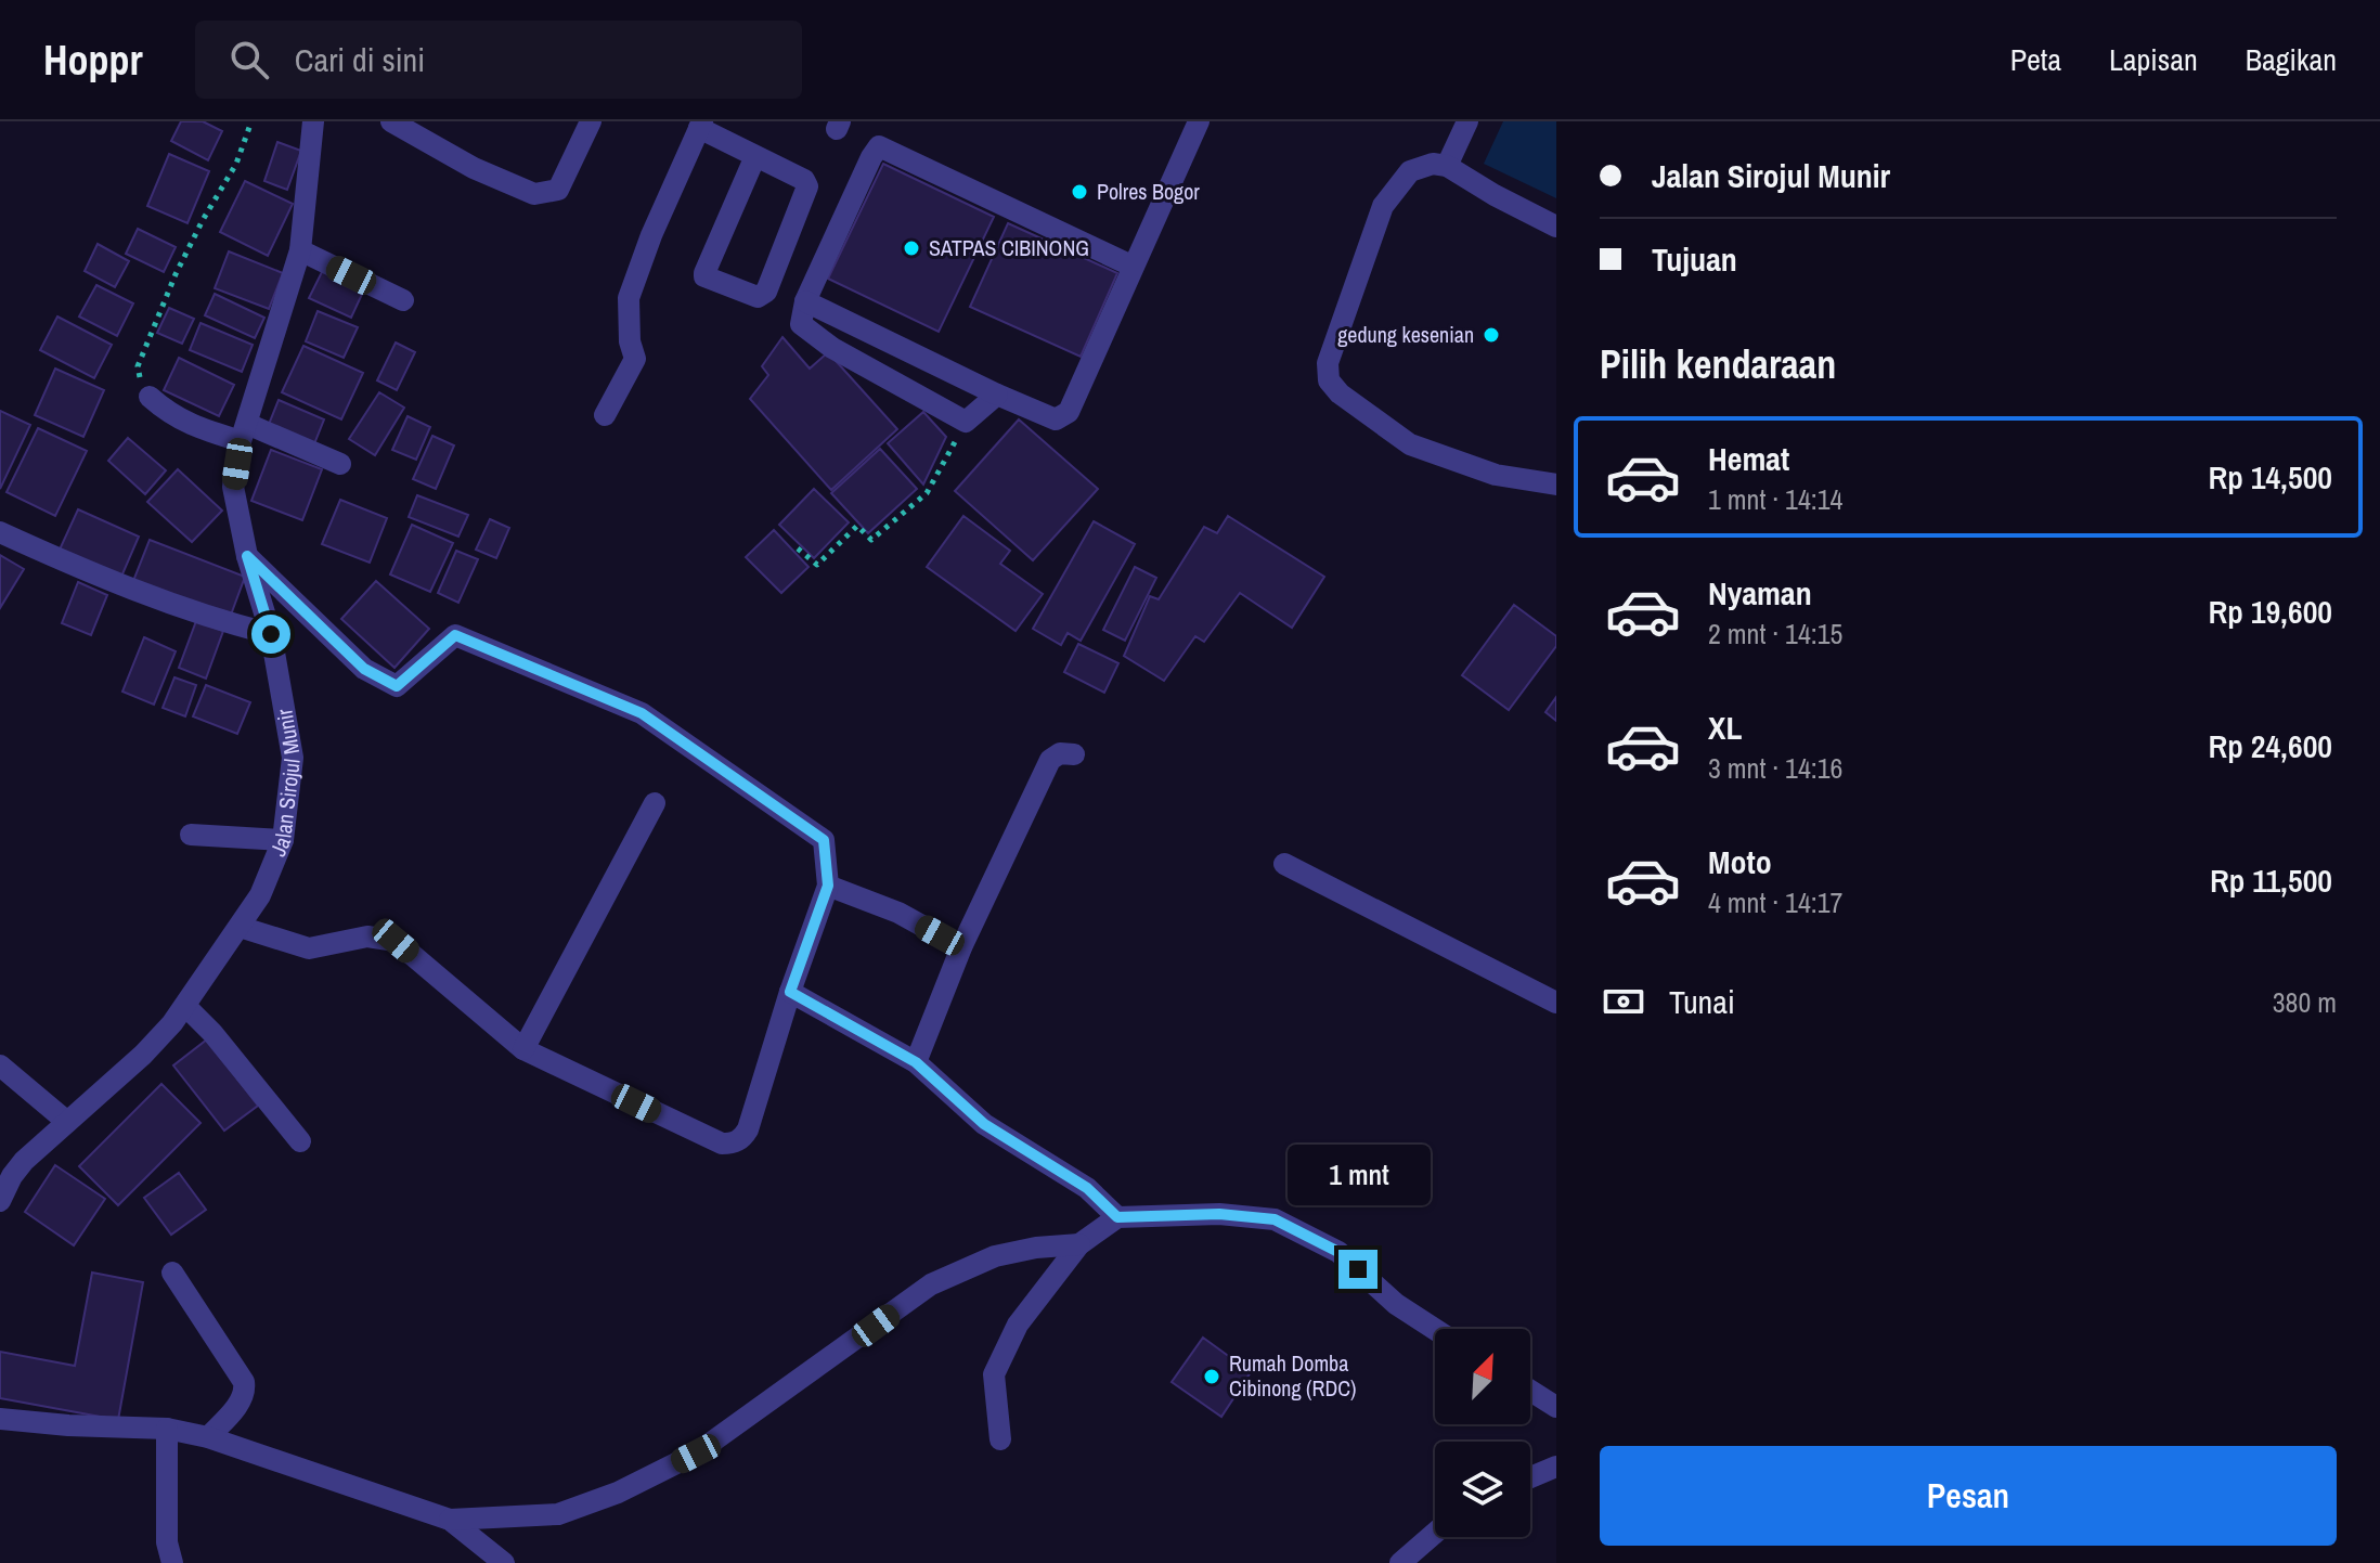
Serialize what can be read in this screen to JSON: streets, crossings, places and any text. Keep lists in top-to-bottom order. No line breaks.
{"streets":{"street":["Jalan Sirojul Munir"]},"places":["Polres Bogor","SATPAS CIBINONG","gedung kesenian","Rumah Domba Cibinong (RDC)"],"north":"top right","page":{"header":"Hoppr","search":"Cari di sini","nav":["Peta","Lapisan","Bagikan"],"banner":["Jalan Sirojul Munir","Tujuan"],"heading":"Pilih kendaraan","list":[{"name":"Hemat","note":"1 mnt · 14:14","value":"Rp 14,500"},{"name":"Nyaman","note":"2 mnt · 14:15","value":"Rp 19,600"},{"name":"XL","note":"3 mnt · 14:16","value":"Rp 24,600"},{"name":"Moto","note":"4 mnt · 14:17","value":"Rp 11,500"}],"pay":["Tunai","380 m"],"bubble":"1 mnt","buttons":"Pesan"}}
